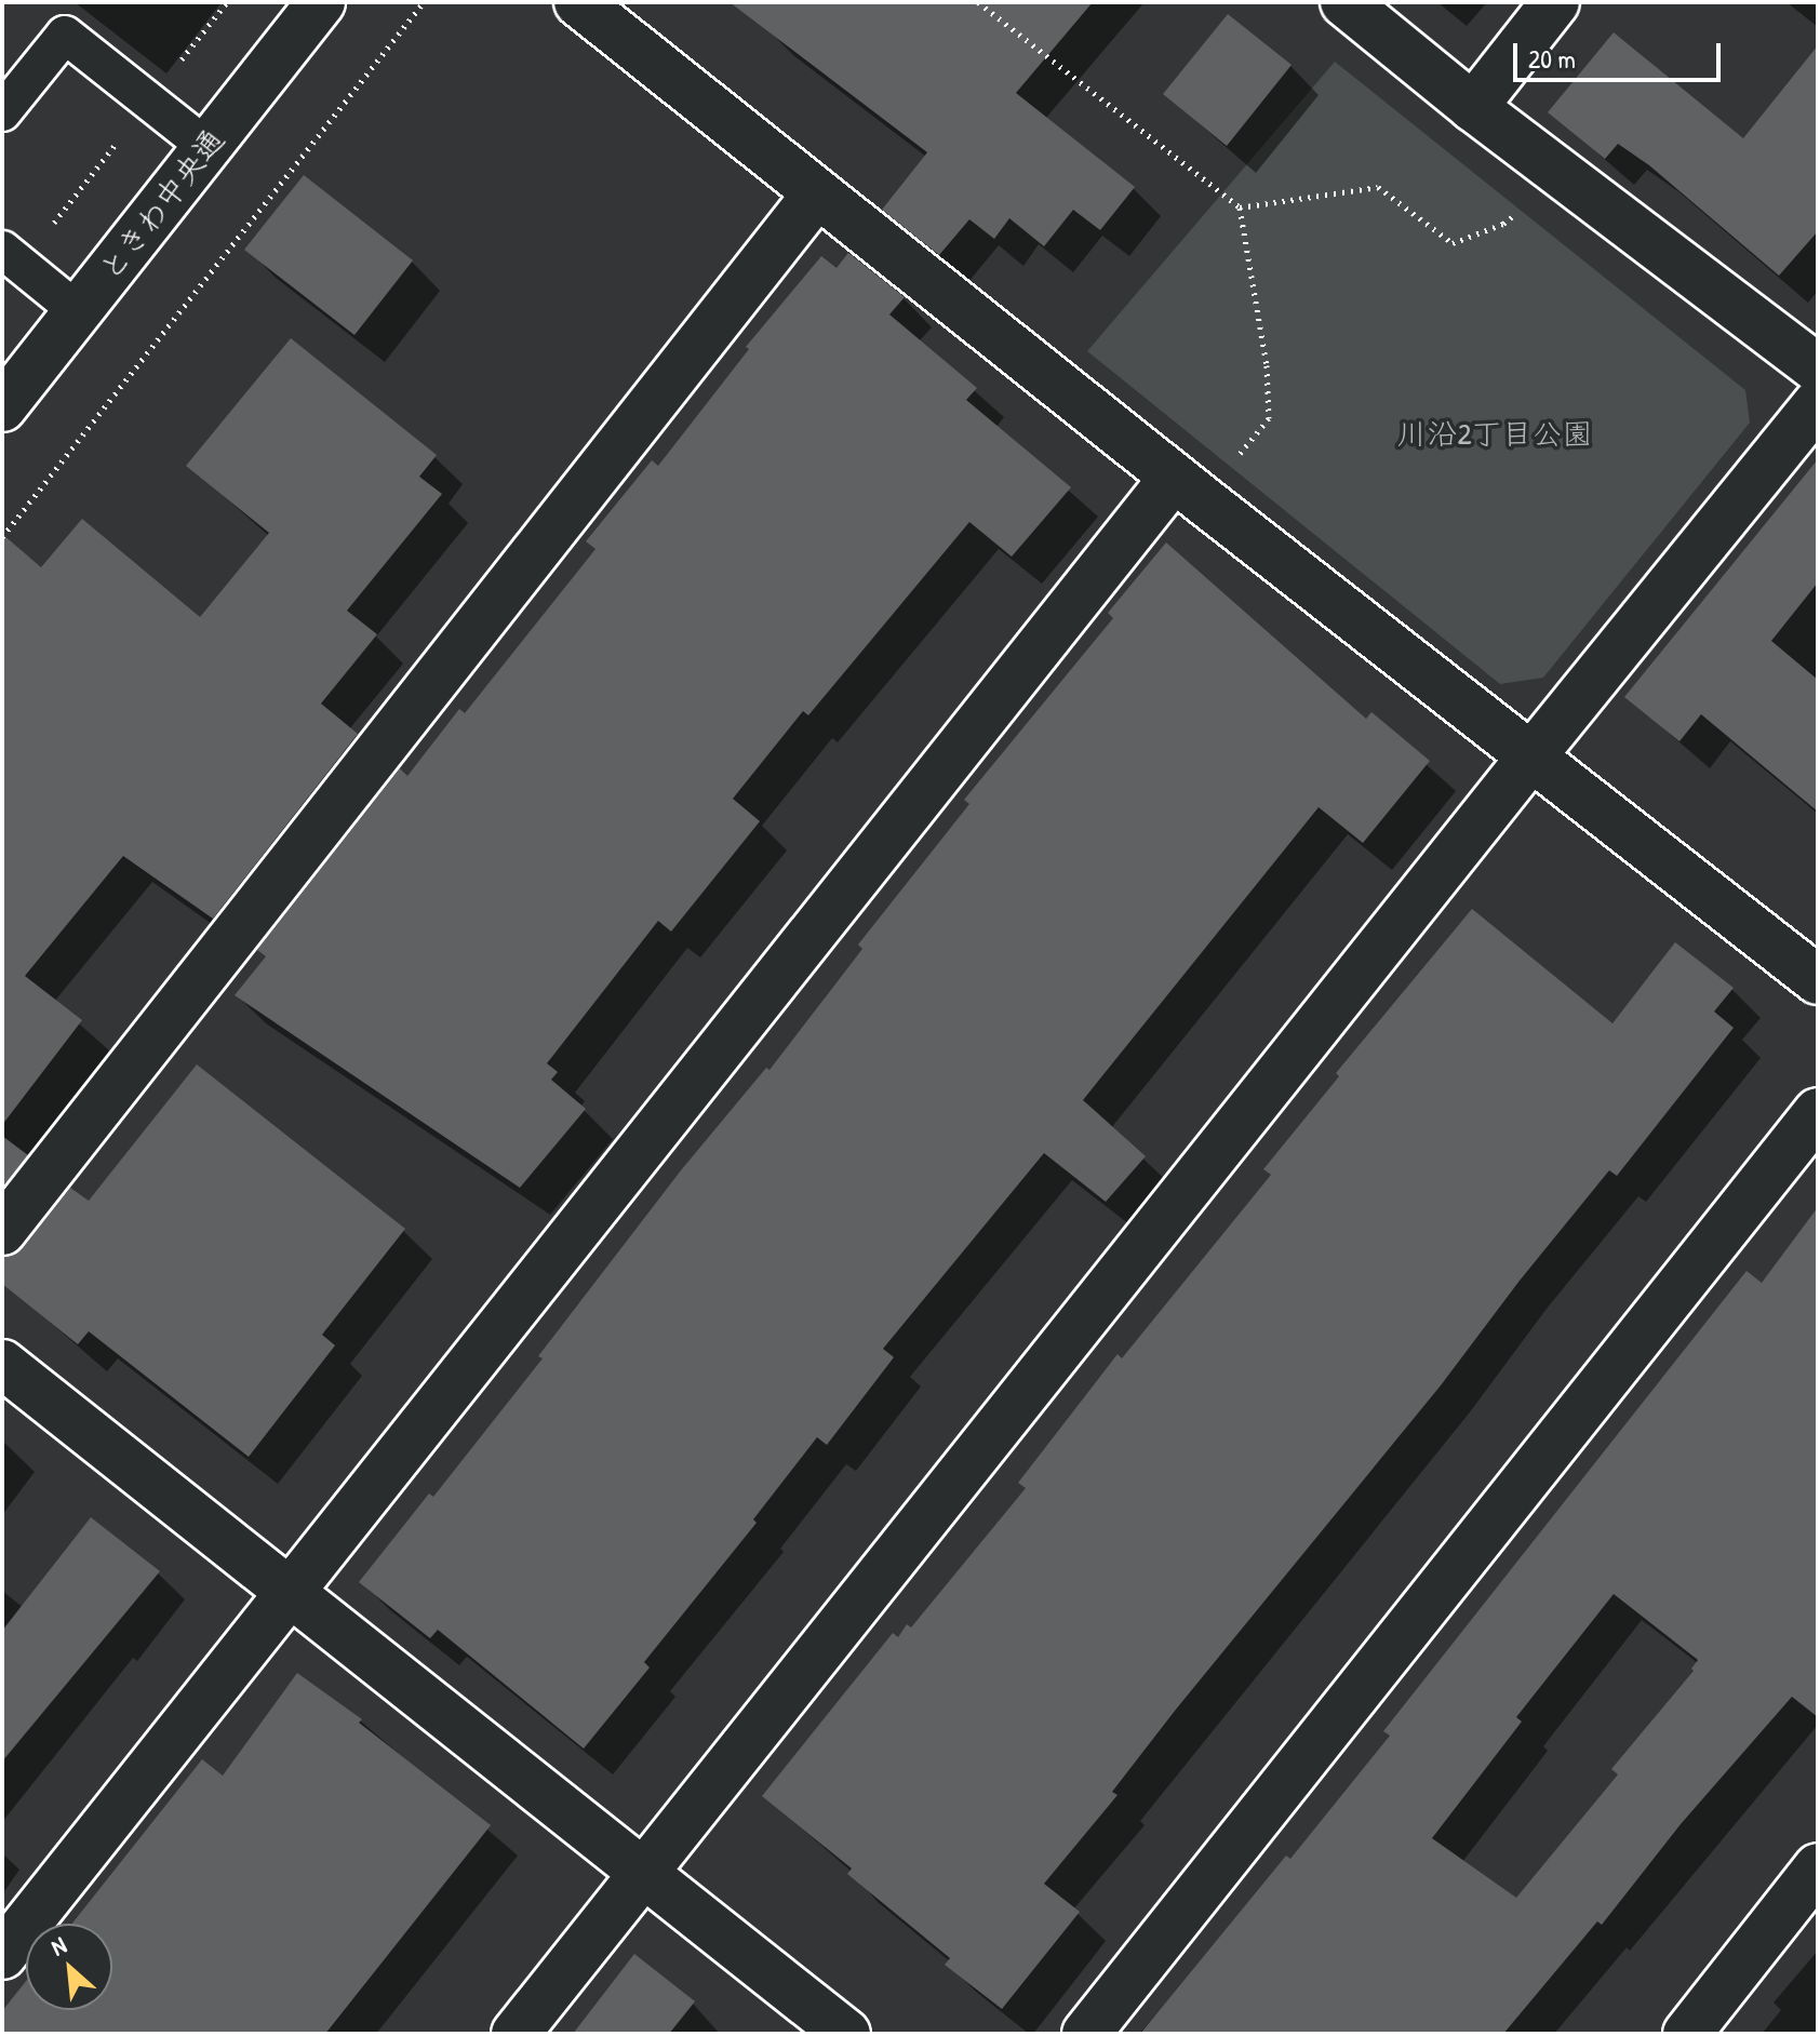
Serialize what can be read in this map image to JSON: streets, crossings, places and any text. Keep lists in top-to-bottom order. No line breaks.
{"streets":{"street":["ときわ中央通"]},"parks":["川沿2丁目公園"],"scale_bar":"20 m","north":"top left"}
